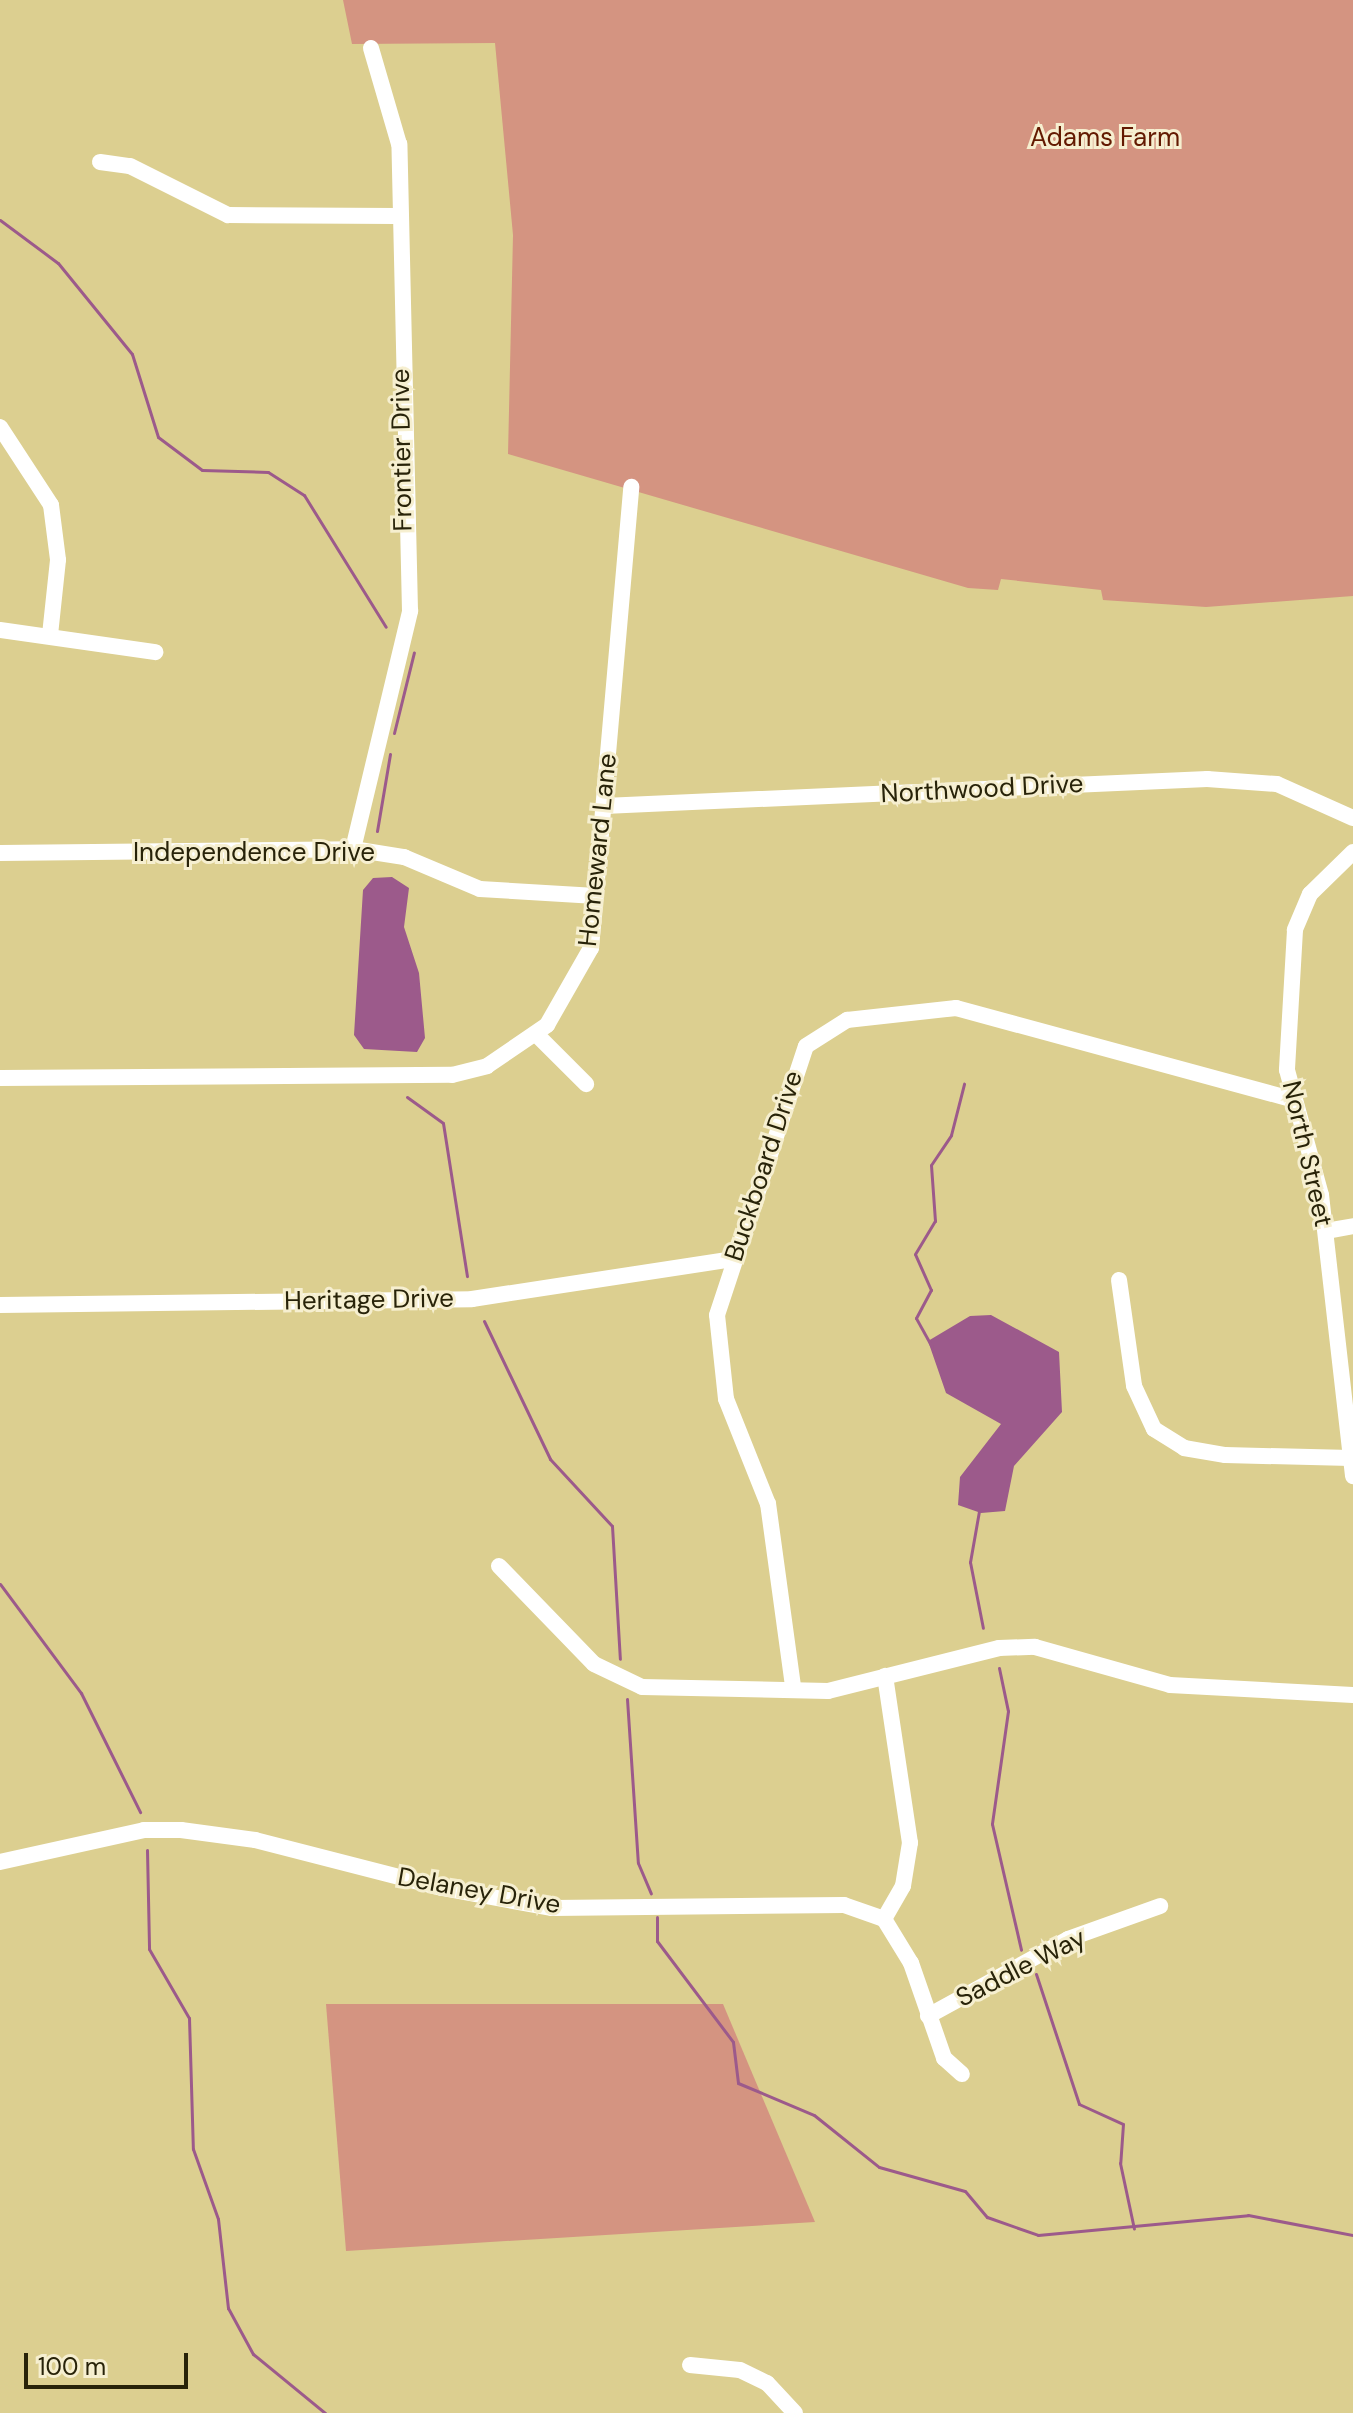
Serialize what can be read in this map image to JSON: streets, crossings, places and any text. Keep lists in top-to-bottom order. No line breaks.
{"streets":{"street":["Frontier Drive","Northwood Drive","Homeward Lane","Independence Drive","North Street","Buckboard Drive","Heritage Drive","Delaney Drive","Saddle Way"]},"crossings":[["Frontier Drive","Independence Drive"],["Northwood Drive","Homeward Lane"],["Homeward Lane","Independence Drive"],["North Street","Buckboard Drive"],["Buckboard Drive","Heritage Drive"]],"parks":["Adams Farm"],"scale_bar":"100 m"}
